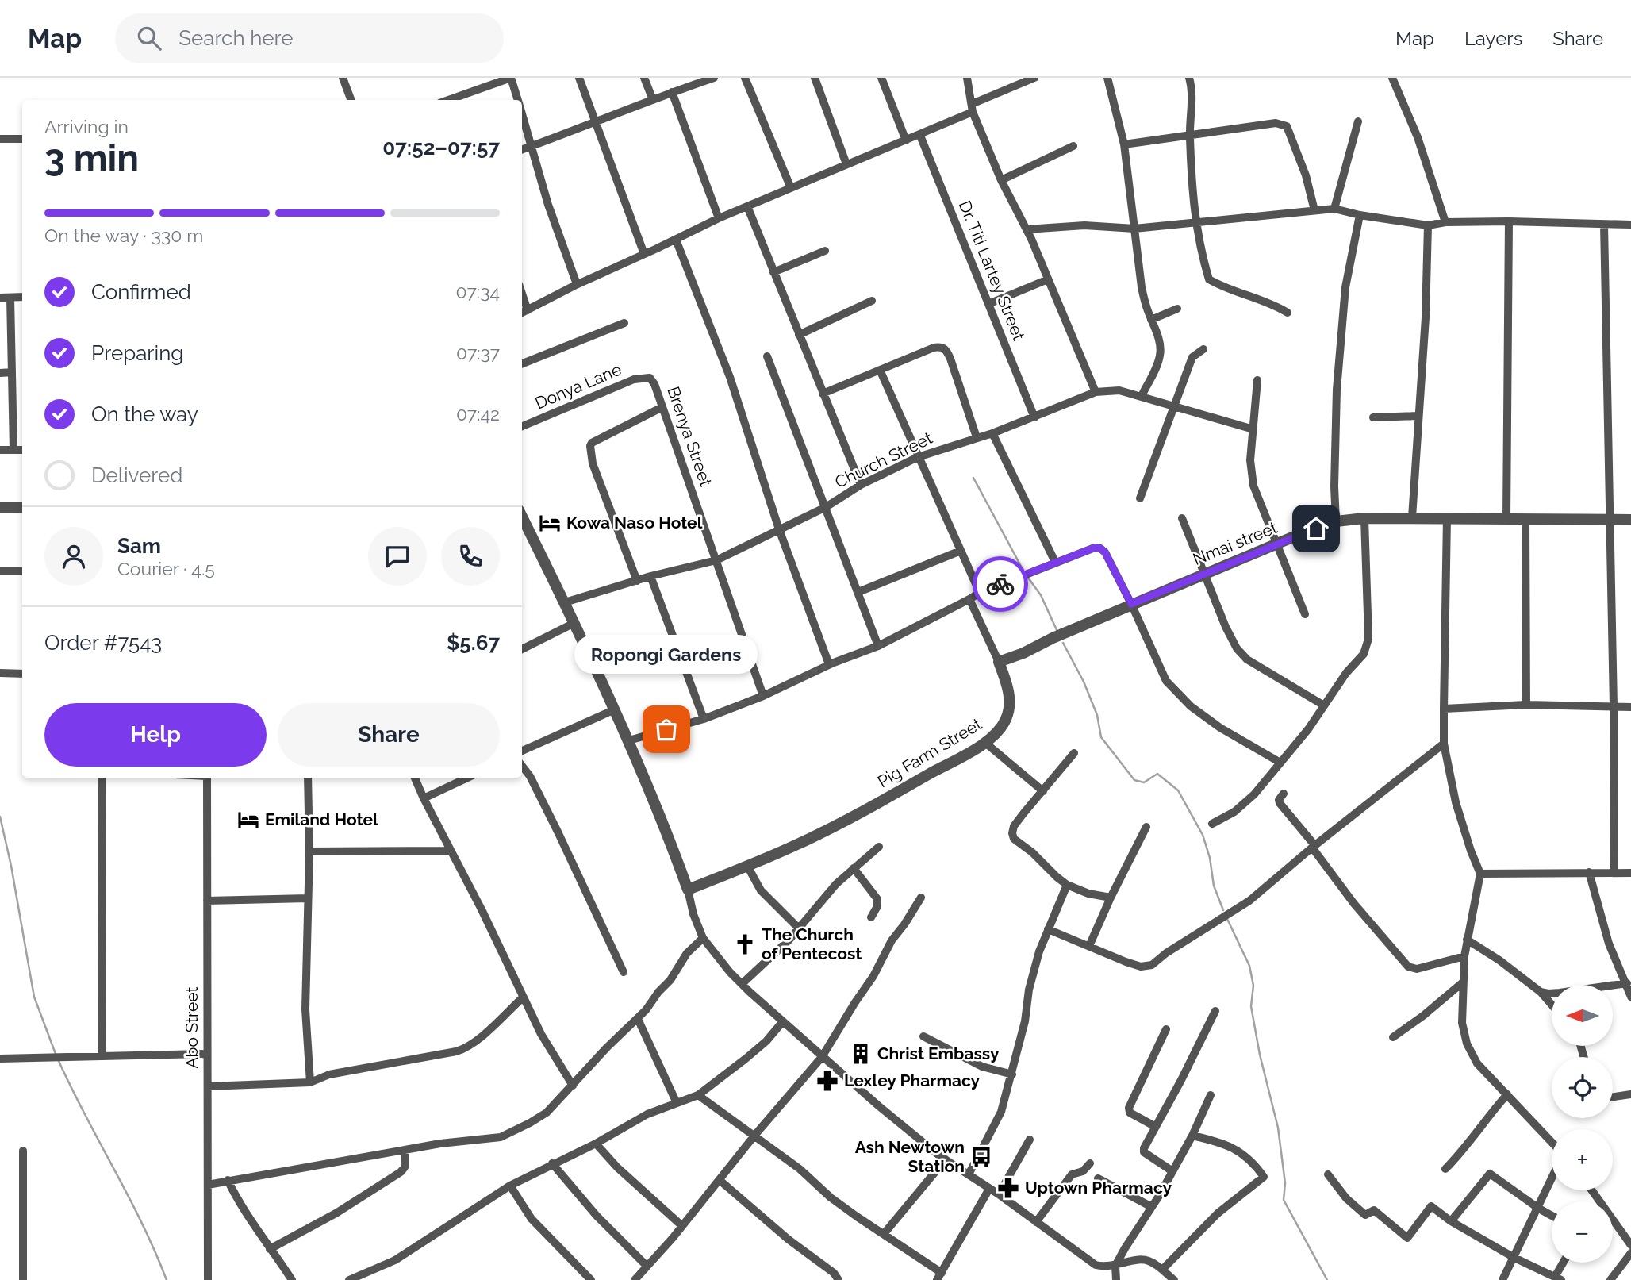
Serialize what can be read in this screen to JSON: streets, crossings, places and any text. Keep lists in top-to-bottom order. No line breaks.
{"streets":{"street":["Dr. Titi Lartey Street","Donya Lane","Brenya Street","Church Street","Nmai street","Pig Farm Street","Abo Street"]},"crossings":[["Dr. Titi Lartey Street","Church Street"],["Donya Lane","Brenya Street"],["Brenya Street","Church Street"],["Nmai street","Pig Farm Street"]],"places":{"hotel":["Kowa Naso Hotel","Emiland Hotel"],"other":["Ropongi Gardens"],"church":["The Church of Pentecost"],"building":["Christ Embassy"],"pharmacy":["Lexley Pharmacy","Uptown Pharmacy"],"bus stop":["Ash Newtown Station"]},"north":"left","page":{"header":"Map","search":"Search here","nav":["Map","Layers","Share"],"heading":["3 min","Arriving in","07:52–07:57"],"panel":["Sam","Courier · 4.5","Order #7543","$5.67"],"bar":"On the way · 330 m","list":[["Confirmed","07:34"],["Preparing","07:37"],["On the way","07:42"],"Delivered"],"bubble":"Ropongi Gardens","buttons":["Help","Share"],"map_buttons":["+","−"]}}
